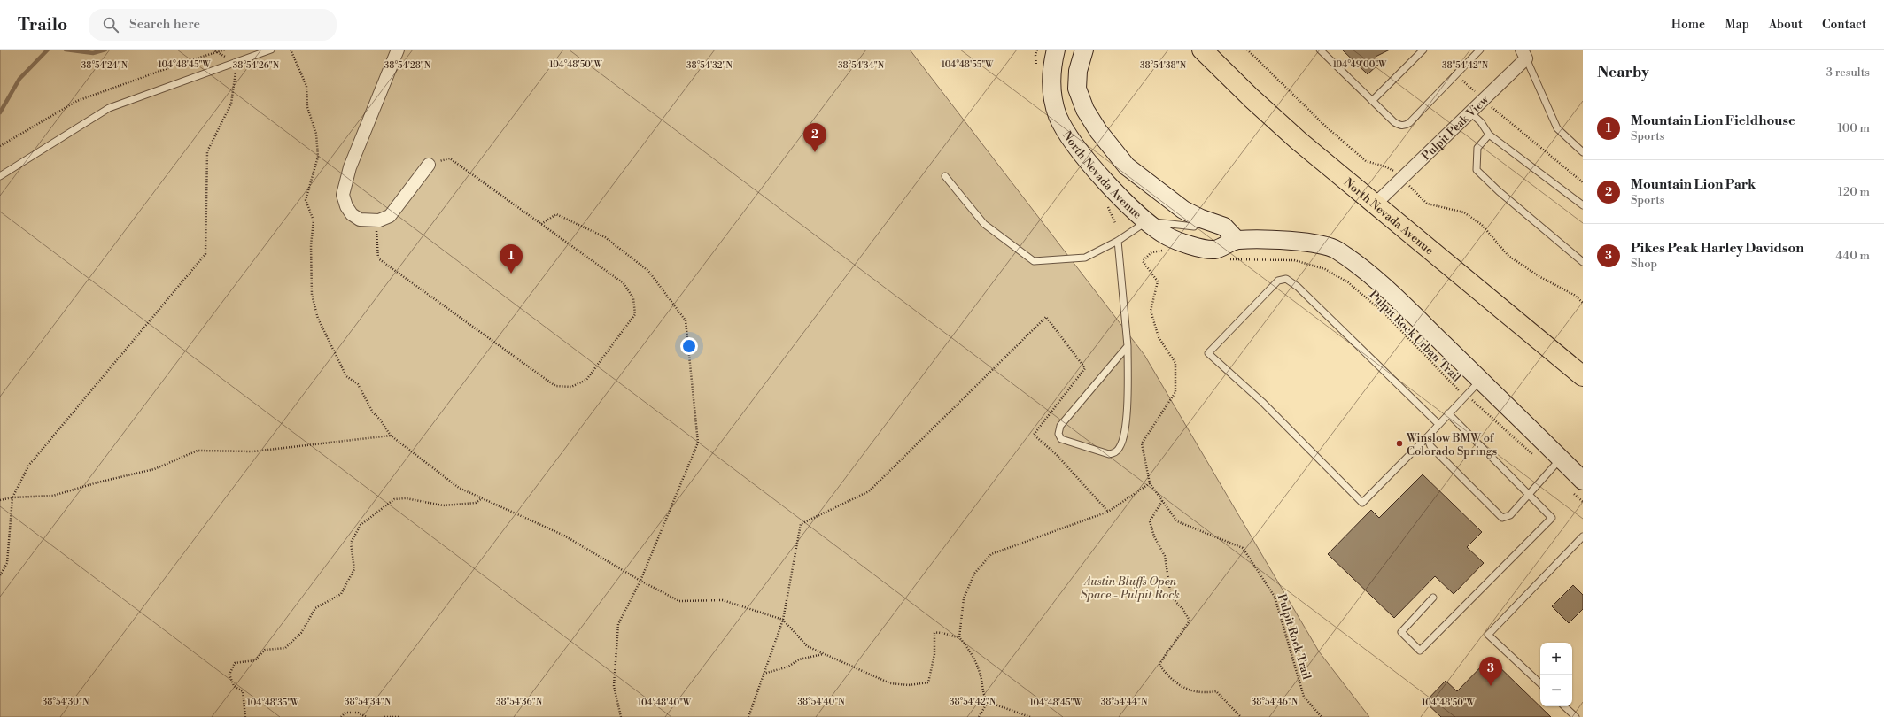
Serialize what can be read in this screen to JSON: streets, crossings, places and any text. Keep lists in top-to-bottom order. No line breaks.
{"streets":{"main road":["North Nevada Avenue"],"street":["Pulpit Peak View"],"path":["Pulpit Rock Urban Trail","Pulpit Rock Trail"]},"crossings":[["Pulpit Peak View","North Nevada Avenue"],["North Nevada Avenue","Pulpit Rock Urban Trail"]],"parks":["Austin Bluffs Open Space - Pulpit Rock"],"places":["Winslow BMW of Colorado Springs"],"page":{"header":"Trailo","search":"Search here","nav":["Home","Map","About","Contact"],"heading":["Nearby","3 results"],"list":[{"mark":"1","name":"Mountain Lion Fieldhouse","note":"Sports","value":"100 m"},{"mark":"2","name":"Mountain Lion Park","note":"Sports","value":"120 m"},{"mark":"3","name":"Pikes Peak Harley Davidson","note":"Shop","value":"440 m"}],"pins":["2","1","3"],"map_buttons":["+","−"]},"coordinates":["104°48'45\"W","104°48'55\"W","104°48'50\"W","104°49'00\"W","38°54'24\"N","38°54'26\"N","38°54'28\"N","38°54'32\"N","38°54'34\"N","38°54'38\"N","38°54'42\"N","38°54'30\"N","38°54'36\"N","38°54'40\"N","38°54'44\"N","38°54'46\"N","104°48'35\"W","104°48'40\"W"]}
